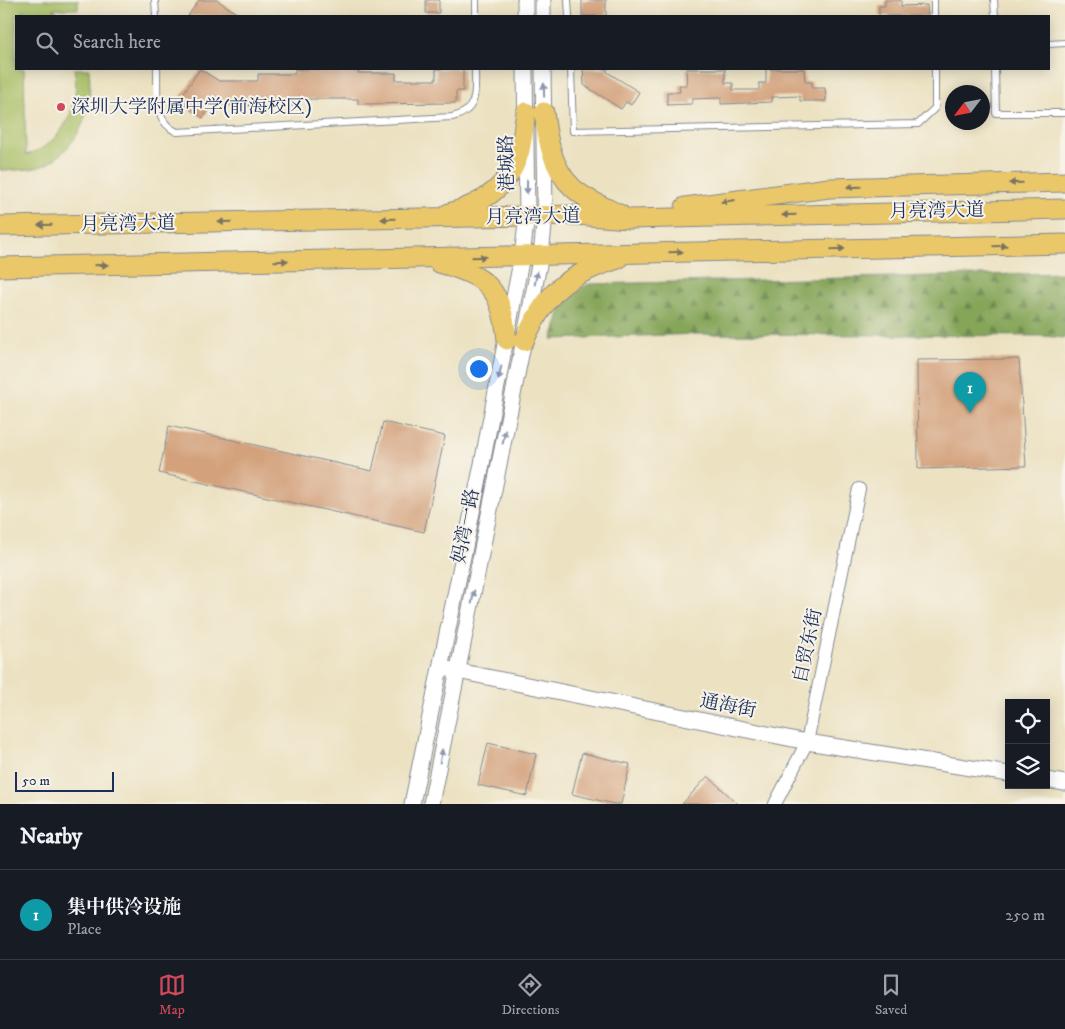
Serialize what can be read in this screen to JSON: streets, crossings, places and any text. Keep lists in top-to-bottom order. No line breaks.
{"streets":{"main road":["月亮湾大道"],"street":["港城路","妈湾一路","自贸东街","通海街"]},"crossings":[["港城路","月亮湾大道"],["港城路","妈湾一路"],["月亮湾大道","妈湾一路"],["妈湾一路","通海街"],["自贸东街","通海街"]],"places":["深圳大学附属中学(前海校区)"],"scale_bar":"50 m","north":"bottom left","page":{"search":"Search here","pins":"1","scale":"50 m","heading":"Nearby","list":[{"mark":"1","name":"集中供冷设施","note":"Place","value":"250 m"}],"nav":["Map","Directions","Saved"]}}
